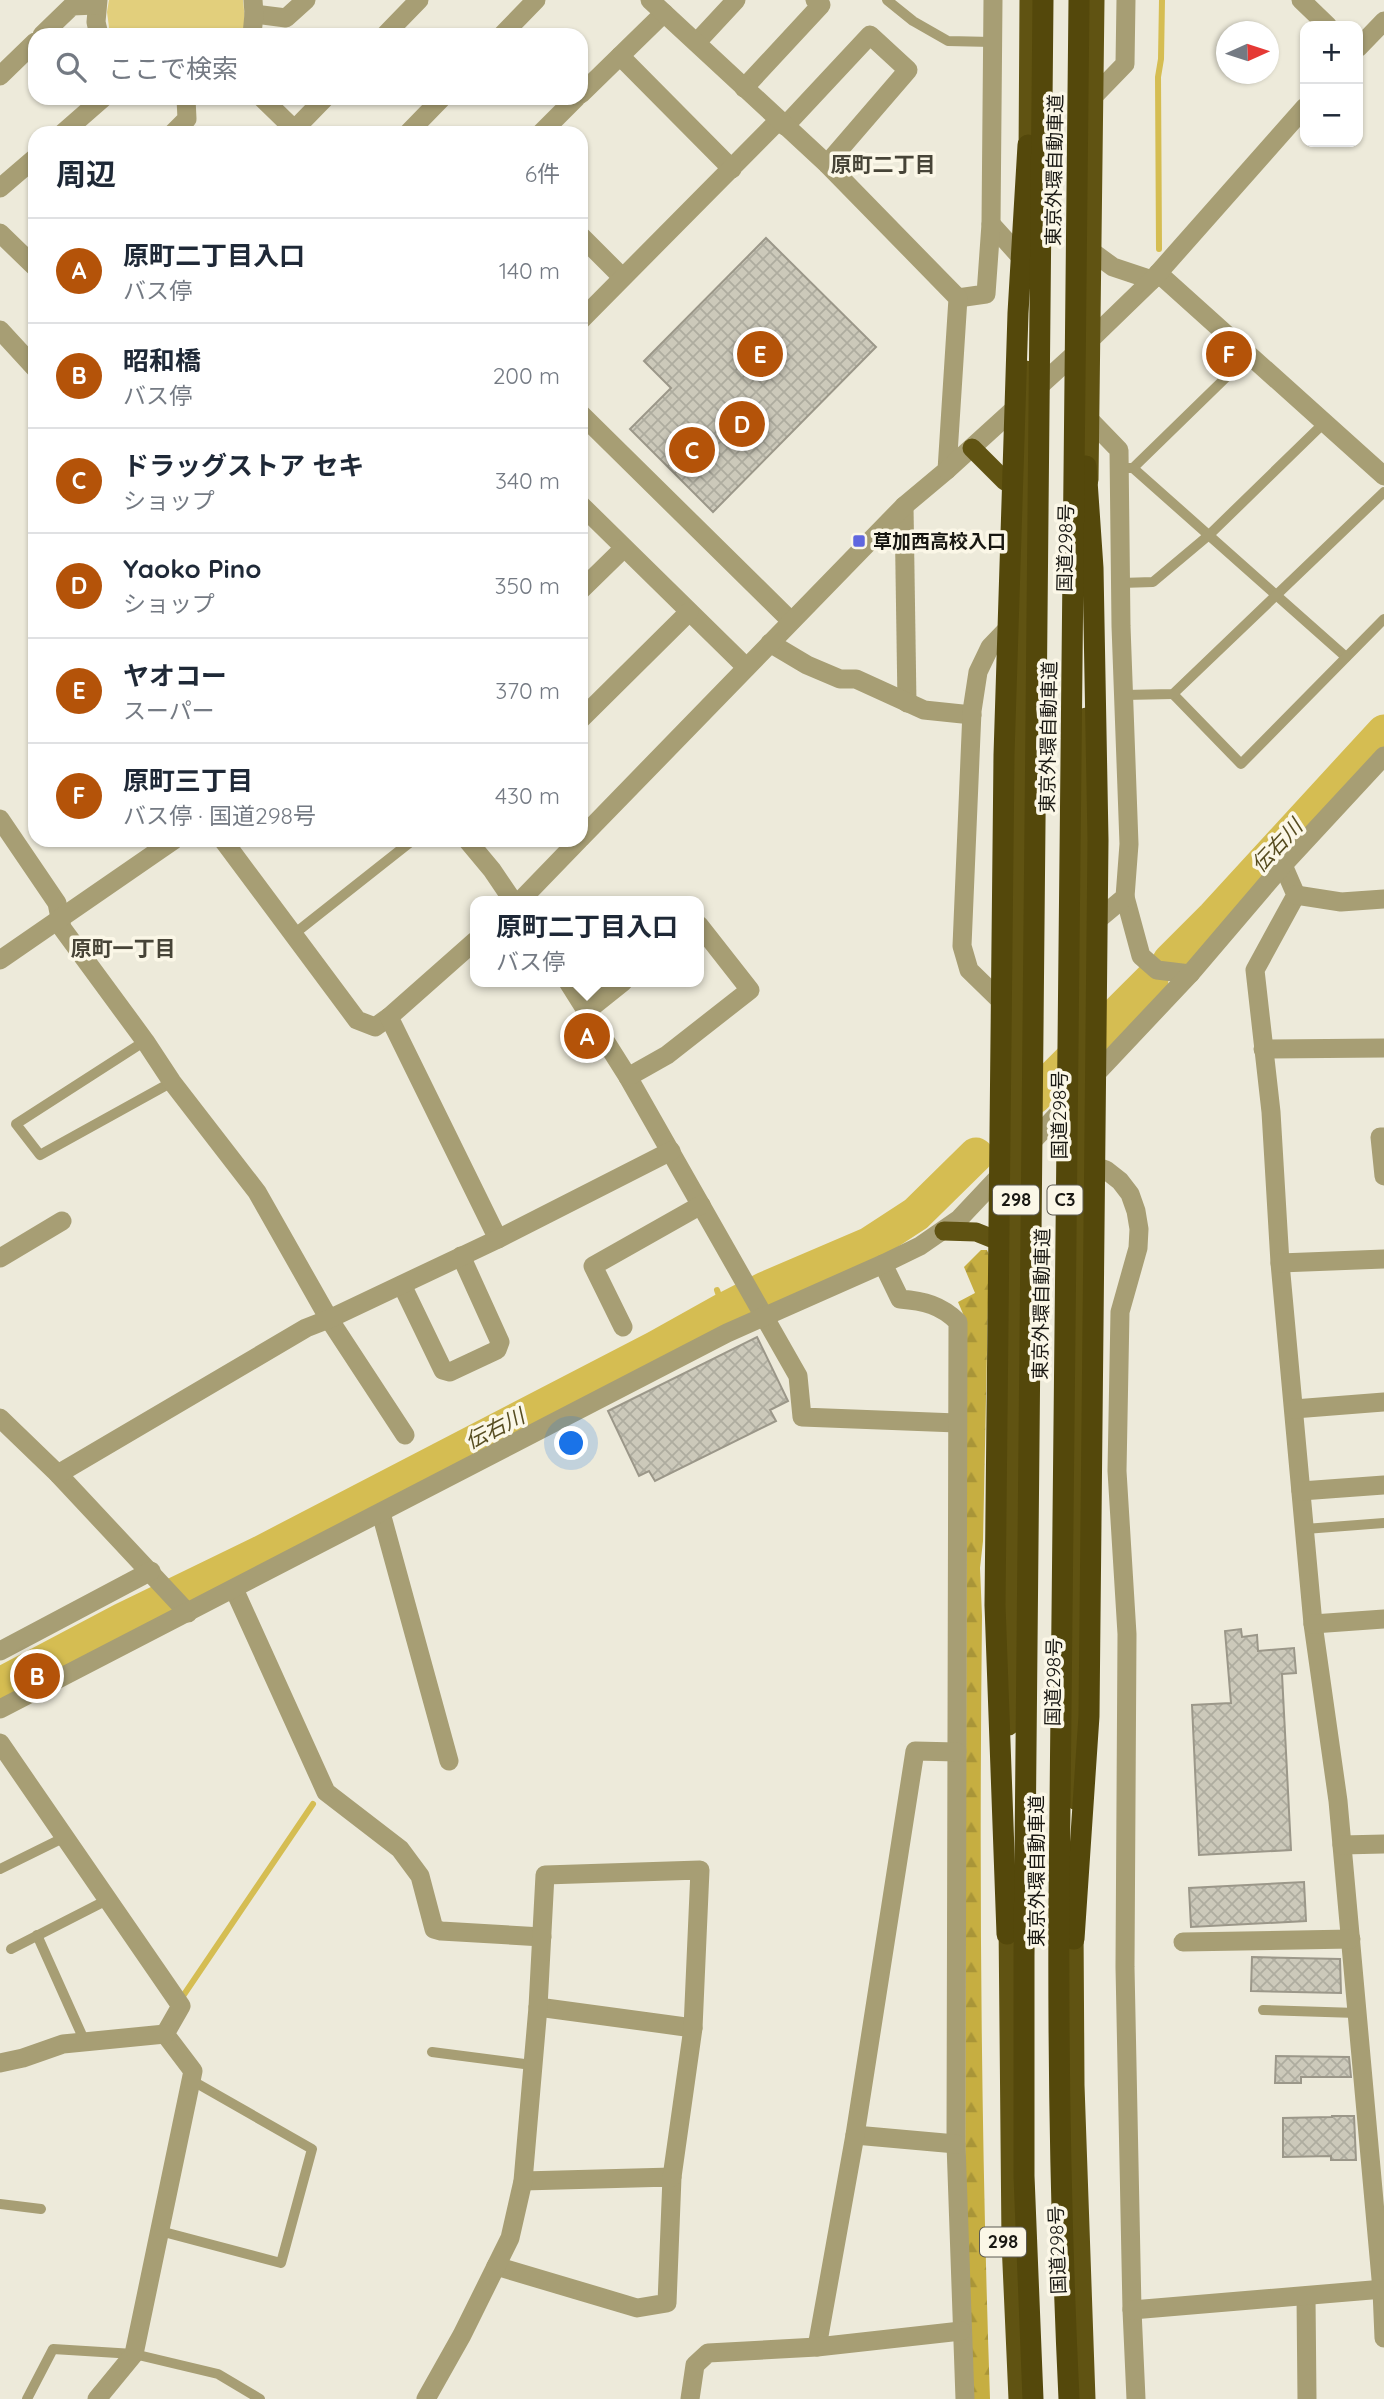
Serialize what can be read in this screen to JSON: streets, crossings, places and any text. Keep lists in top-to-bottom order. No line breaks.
{"streets":{"highway":["東京外環自動車道","国道298号","298","C3"]},"crossings":[["東京外環自動車道","国道298号"]],"districts":["原町二丁目","原町一丁目"],"water":["伝右川"],"places":{"transit":["草加西高校入口"]},"north":"right","page":{"map_buttons":["+","−"],"search":"ここで検索","heading":["周辺","6件"],"list":[{"mark":"A","name":"原町二丁目入口","note":"バス停","value":"140 m"},{"mark":"B","name":"昭和橋","note":"バス停","value":"200 m"},{"mark":"C","name":"ドラッグストア セキ","note":"ショップ","value":"340 m"},{"mark":"D","name":"Yaoko Pino","note":"ショップ","value":"350 m"},{"mark":"E","name":"ヤオコー","note":"スーパー","value":"370 m"},{"mark":"F","name":"原町三丁目","note":"バス停 · 国道298号","value":"430 m"}],"pins":["E","F","D","C","A","B"],"popup":["原町二丁目入口","バス停"]}}
